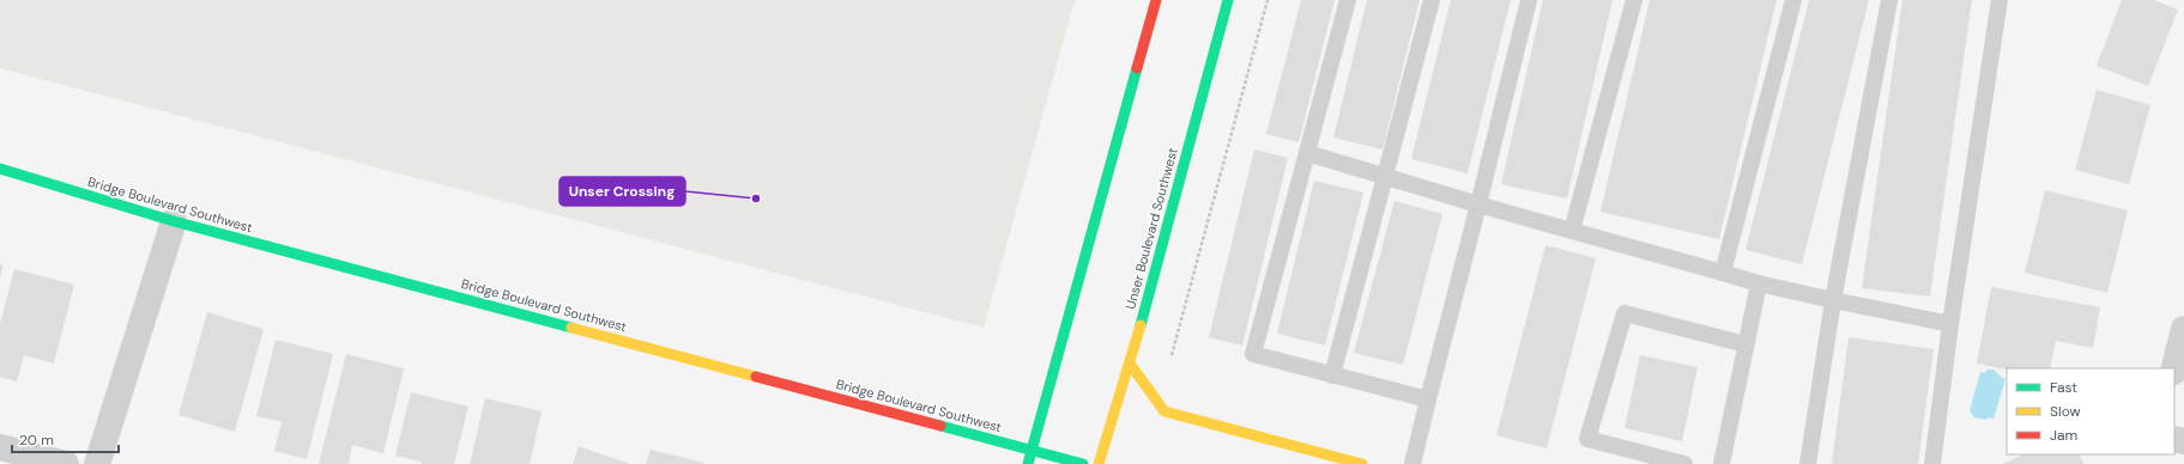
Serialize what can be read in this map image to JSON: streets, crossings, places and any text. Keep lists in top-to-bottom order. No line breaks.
{"streets":{"street":["Bridge Boulevard Southwest","Unser Boulevard Southwest"]},"places":["Unser Crossing"],"legend":["Fast","Slow","Jam"],"scale_bar":"20 m"}
